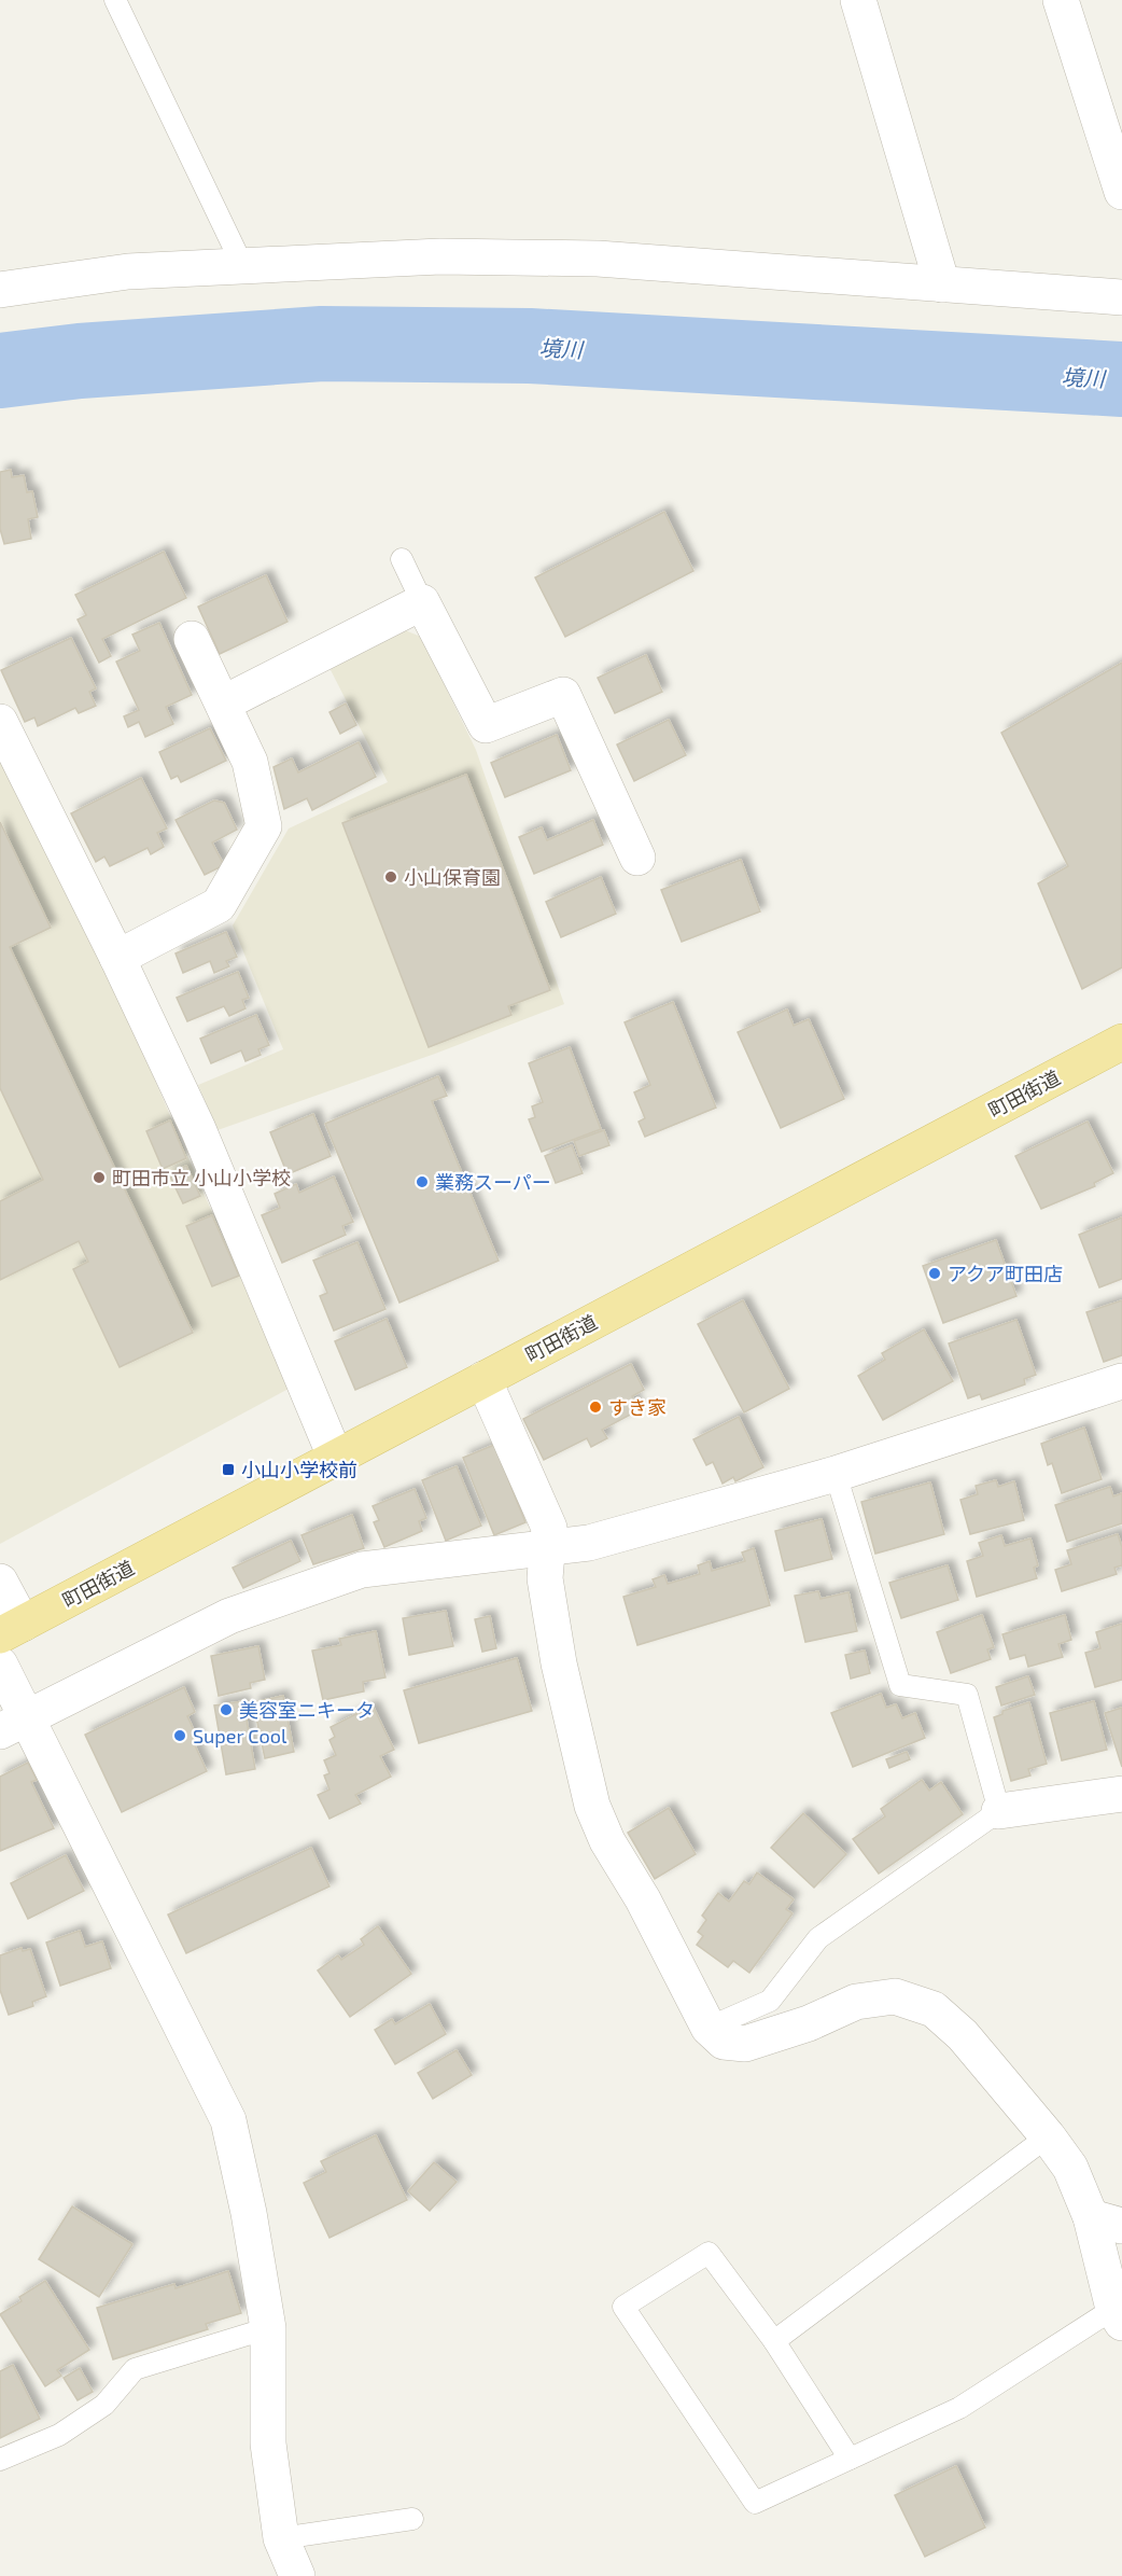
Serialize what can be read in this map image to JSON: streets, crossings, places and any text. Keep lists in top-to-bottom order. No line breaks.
{"streets":{"main road":["町田街道"]},"water":["境川"],"places":{"other":["小山保育園","町田市立 小山小学校","業務スーパー","アクア町田店","すき家","美容室ニキータ","Super Cool"],"transit":["小山小学校前"]}}
